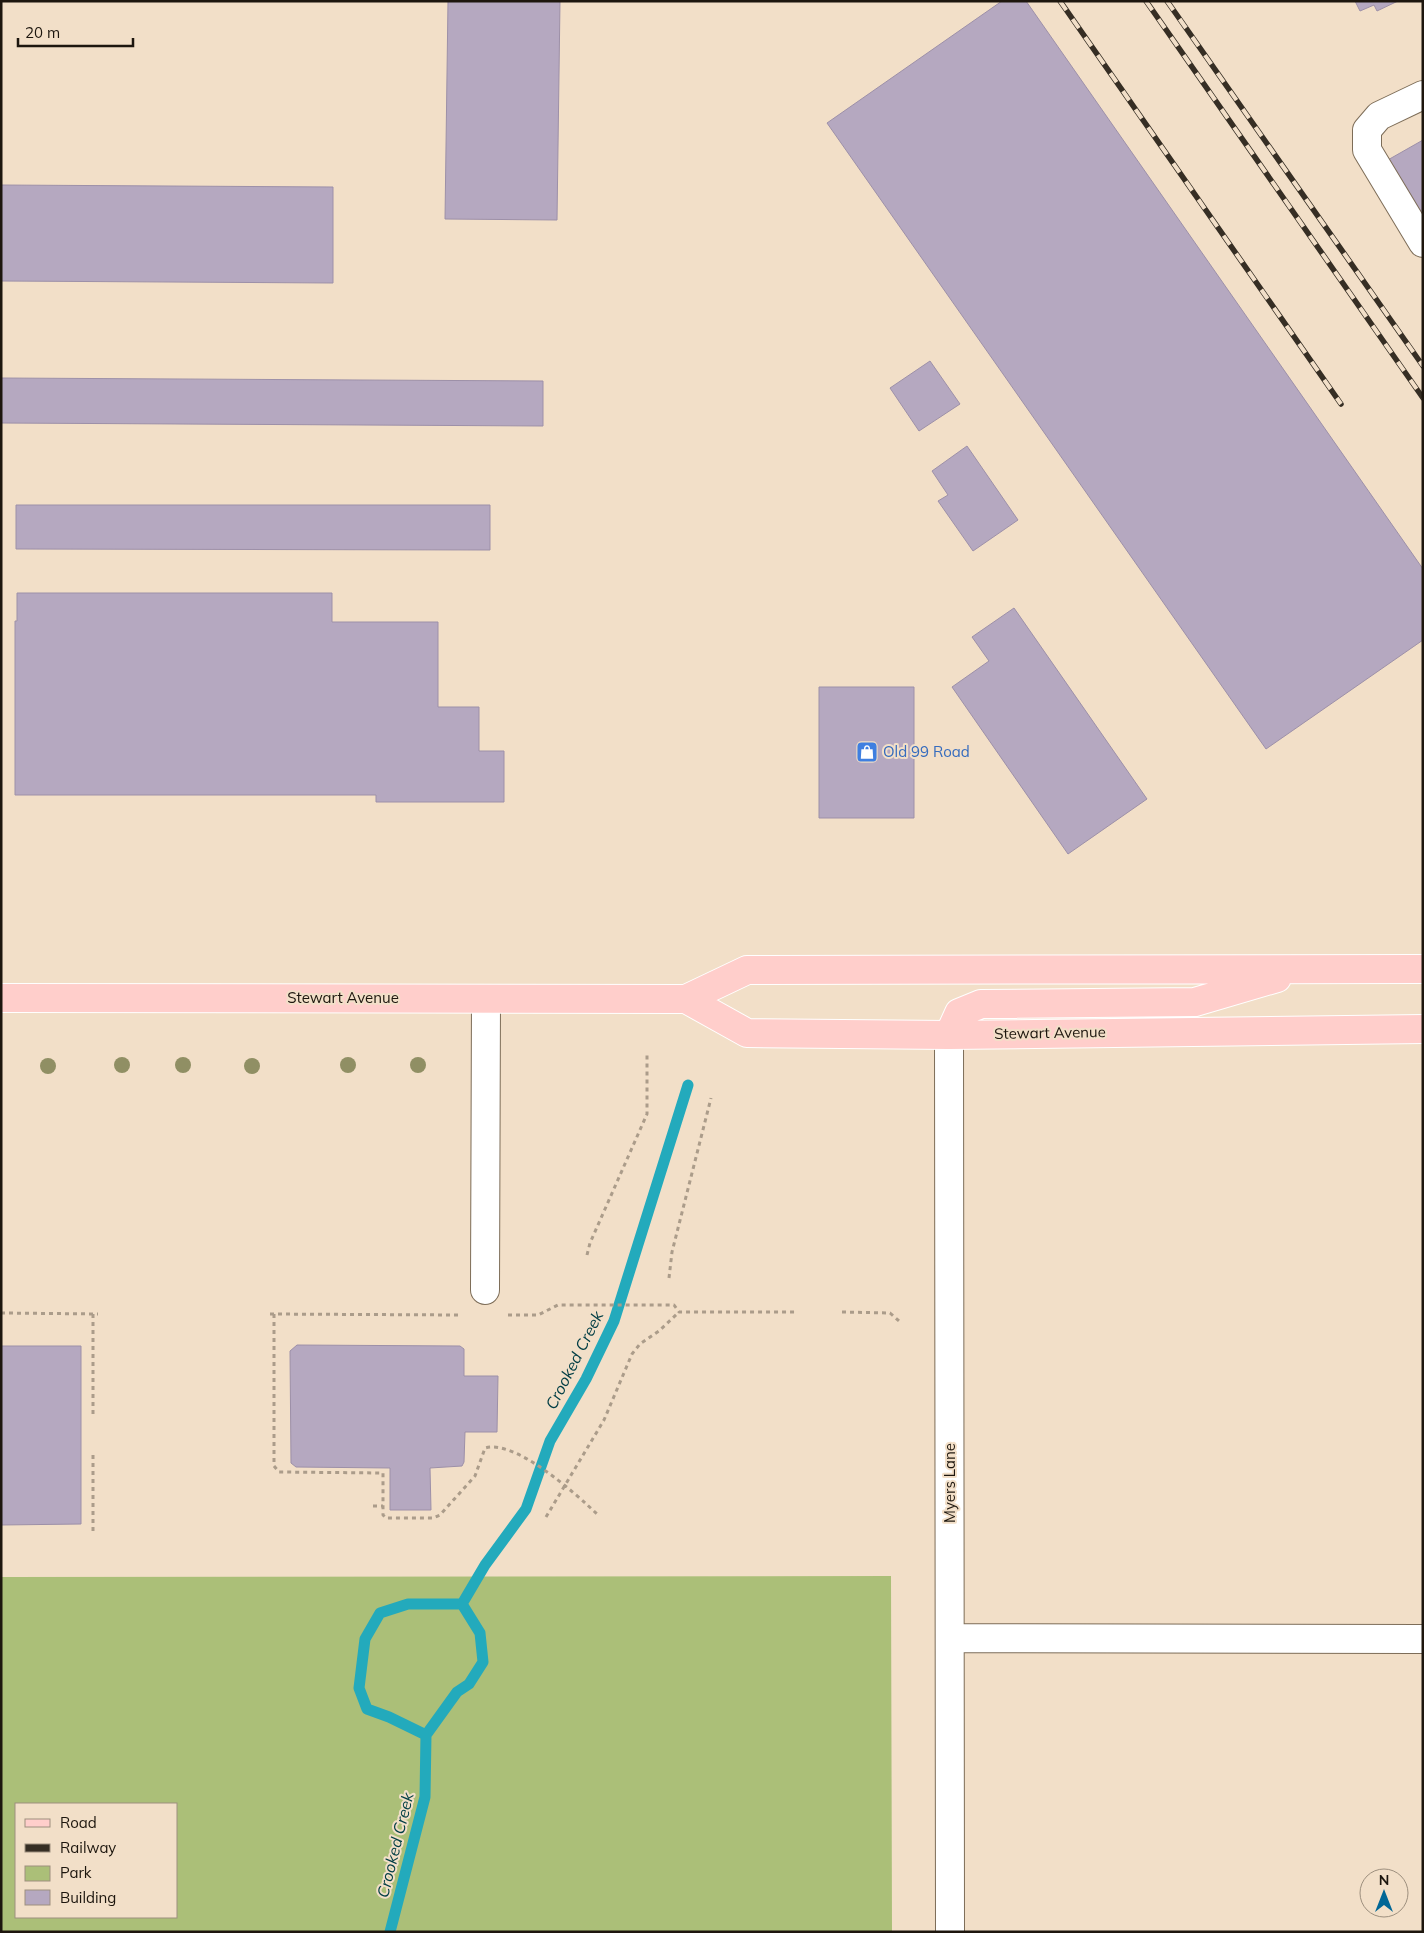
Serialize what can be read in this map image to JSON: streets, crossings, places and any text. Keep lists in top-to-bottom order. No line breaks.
{"streets":{"main road":["Stewart Avenue"],"street":["Myers Lane"]},"crossings":[["Stewart Avenue","Myers Lane"]],"water":["Crooked Creek"],"places":{"shop":["Old 99 Road"]},"legend":["Road","Railway","Park","Building"],"scale_bar":"20 m","north":"top"}
